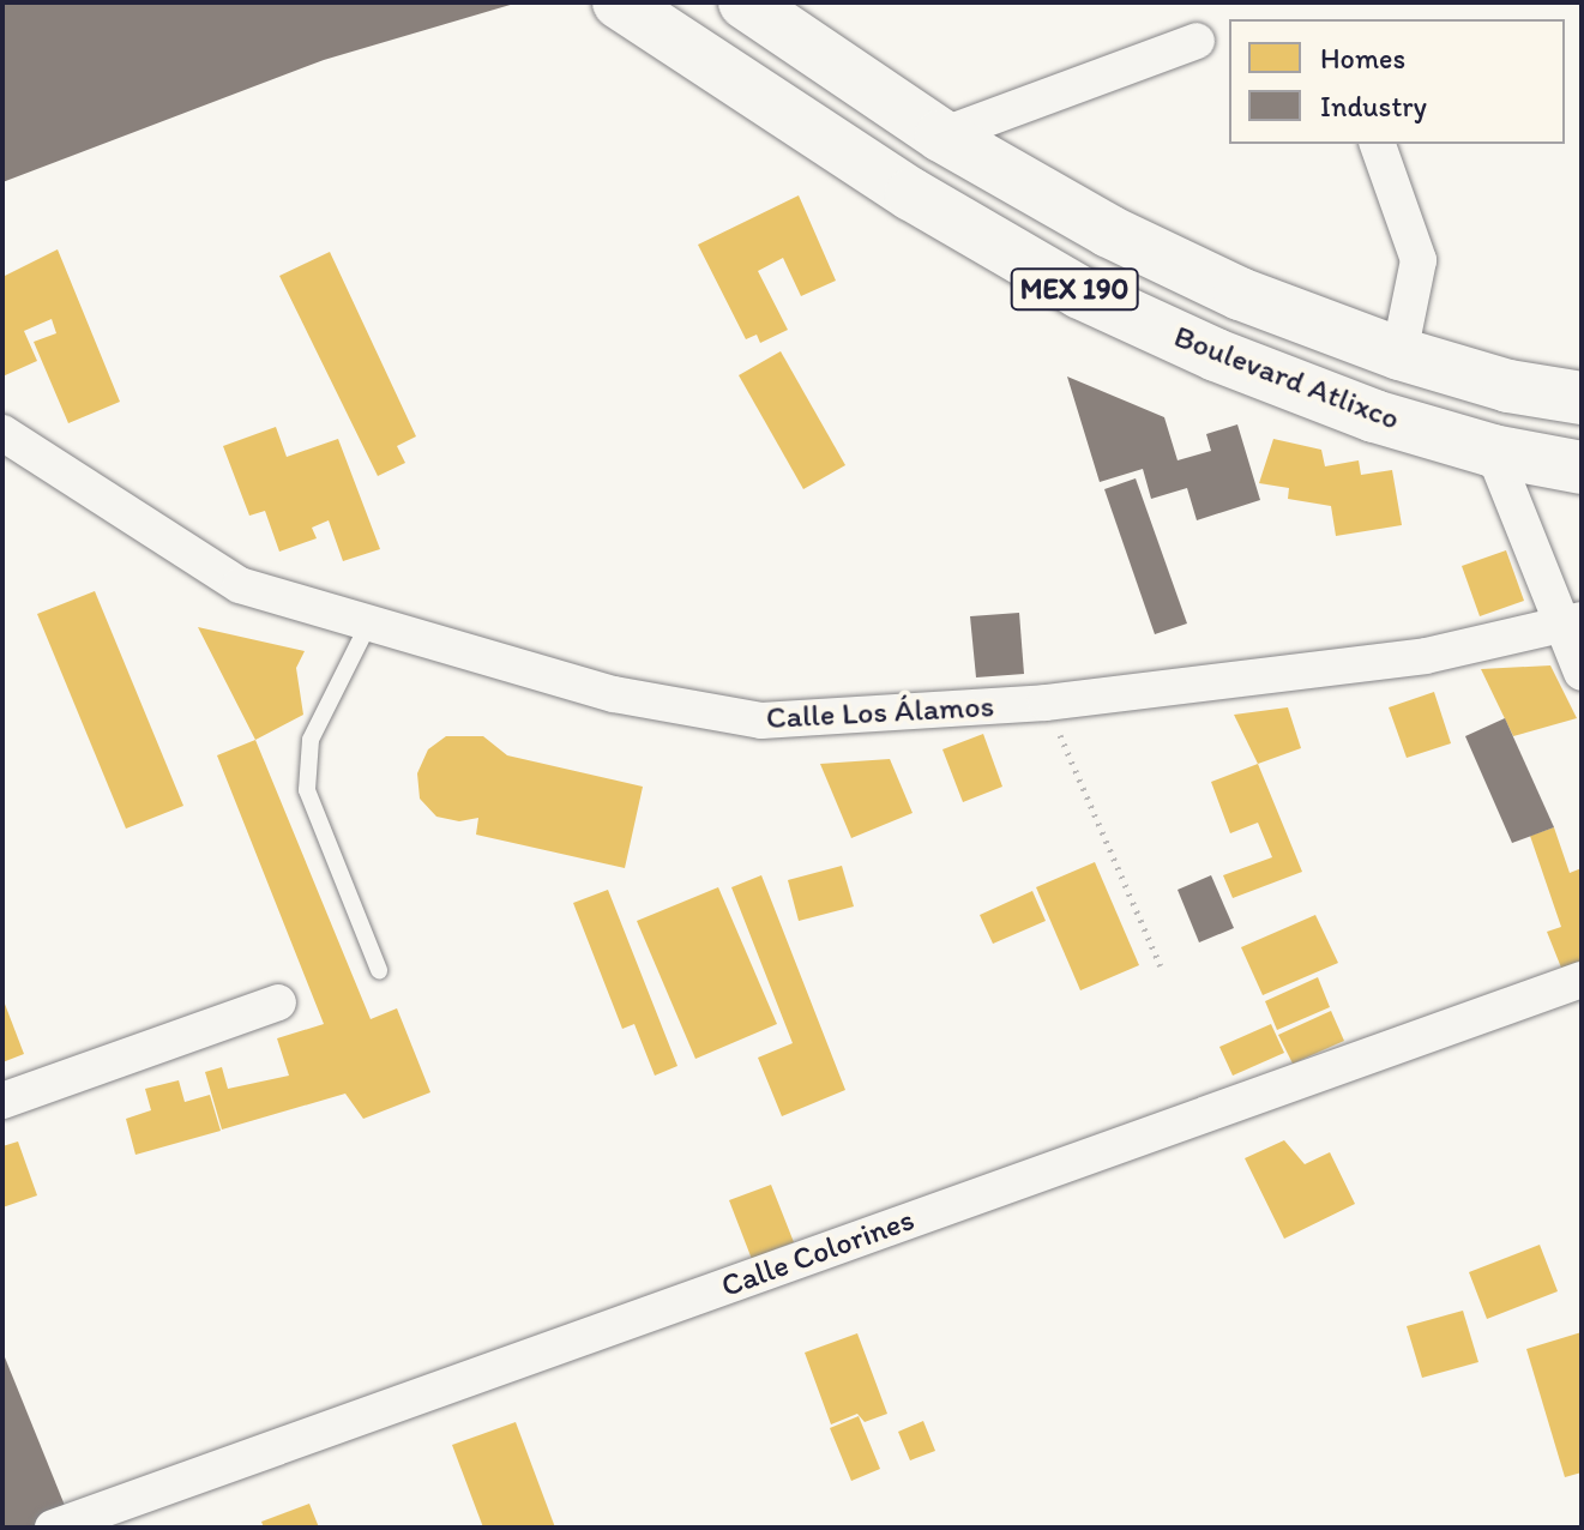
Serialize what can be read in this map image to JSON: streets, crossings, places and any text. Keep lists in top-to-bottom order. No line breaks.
{"streets":{"main road":["MEX 190","Boulevard Atlixco"],"street":["Calle Los Álamos","Calle Colorines"]},"legend":["Homes","Industry"]}
